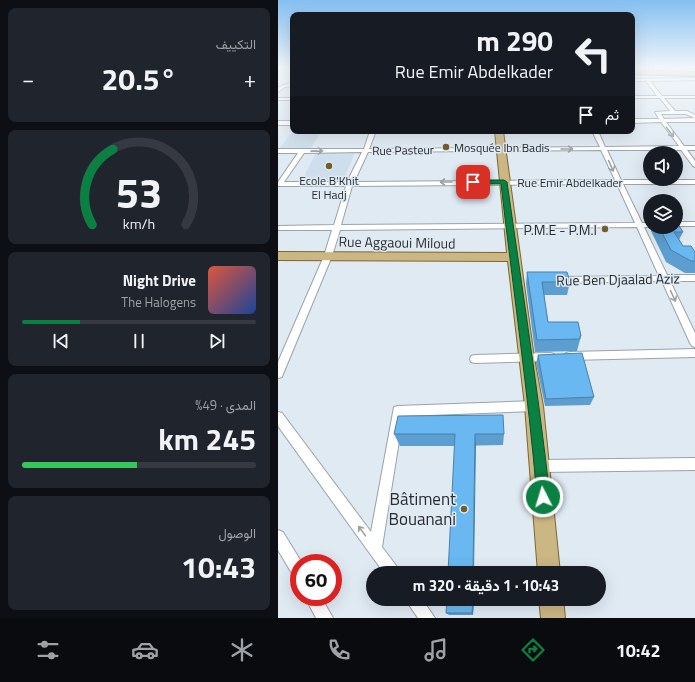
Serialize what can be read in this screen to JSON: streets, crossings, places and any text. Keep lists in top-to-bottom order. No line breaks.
{"streets":{"main road":["Rue Aggaoui Miloud"],"street":["Rue Pasteur","Rue Emir Abdelkader","Rue Ben Djaalad Aziz"]},"places":["Mosquée Ibn Badis","Ecole B'Khit El Hadj","P.M.E - P.M.I","Bâtiment Bouanani"],"page":{"tile":["التكييف",["المدى · 49%","245 km"],["الوصول","10:43"]],"turn":["290 m","Rue Emir Abdelkader"],"heat":["−","20.5°","+"],"then":"ثم","song":["Night Drive","The Halogens"],"limit":"60","trip":"10:43 · 1 دقيقة · 320 m","tabs":"10:42","gauge":["53","km/h"]}}
